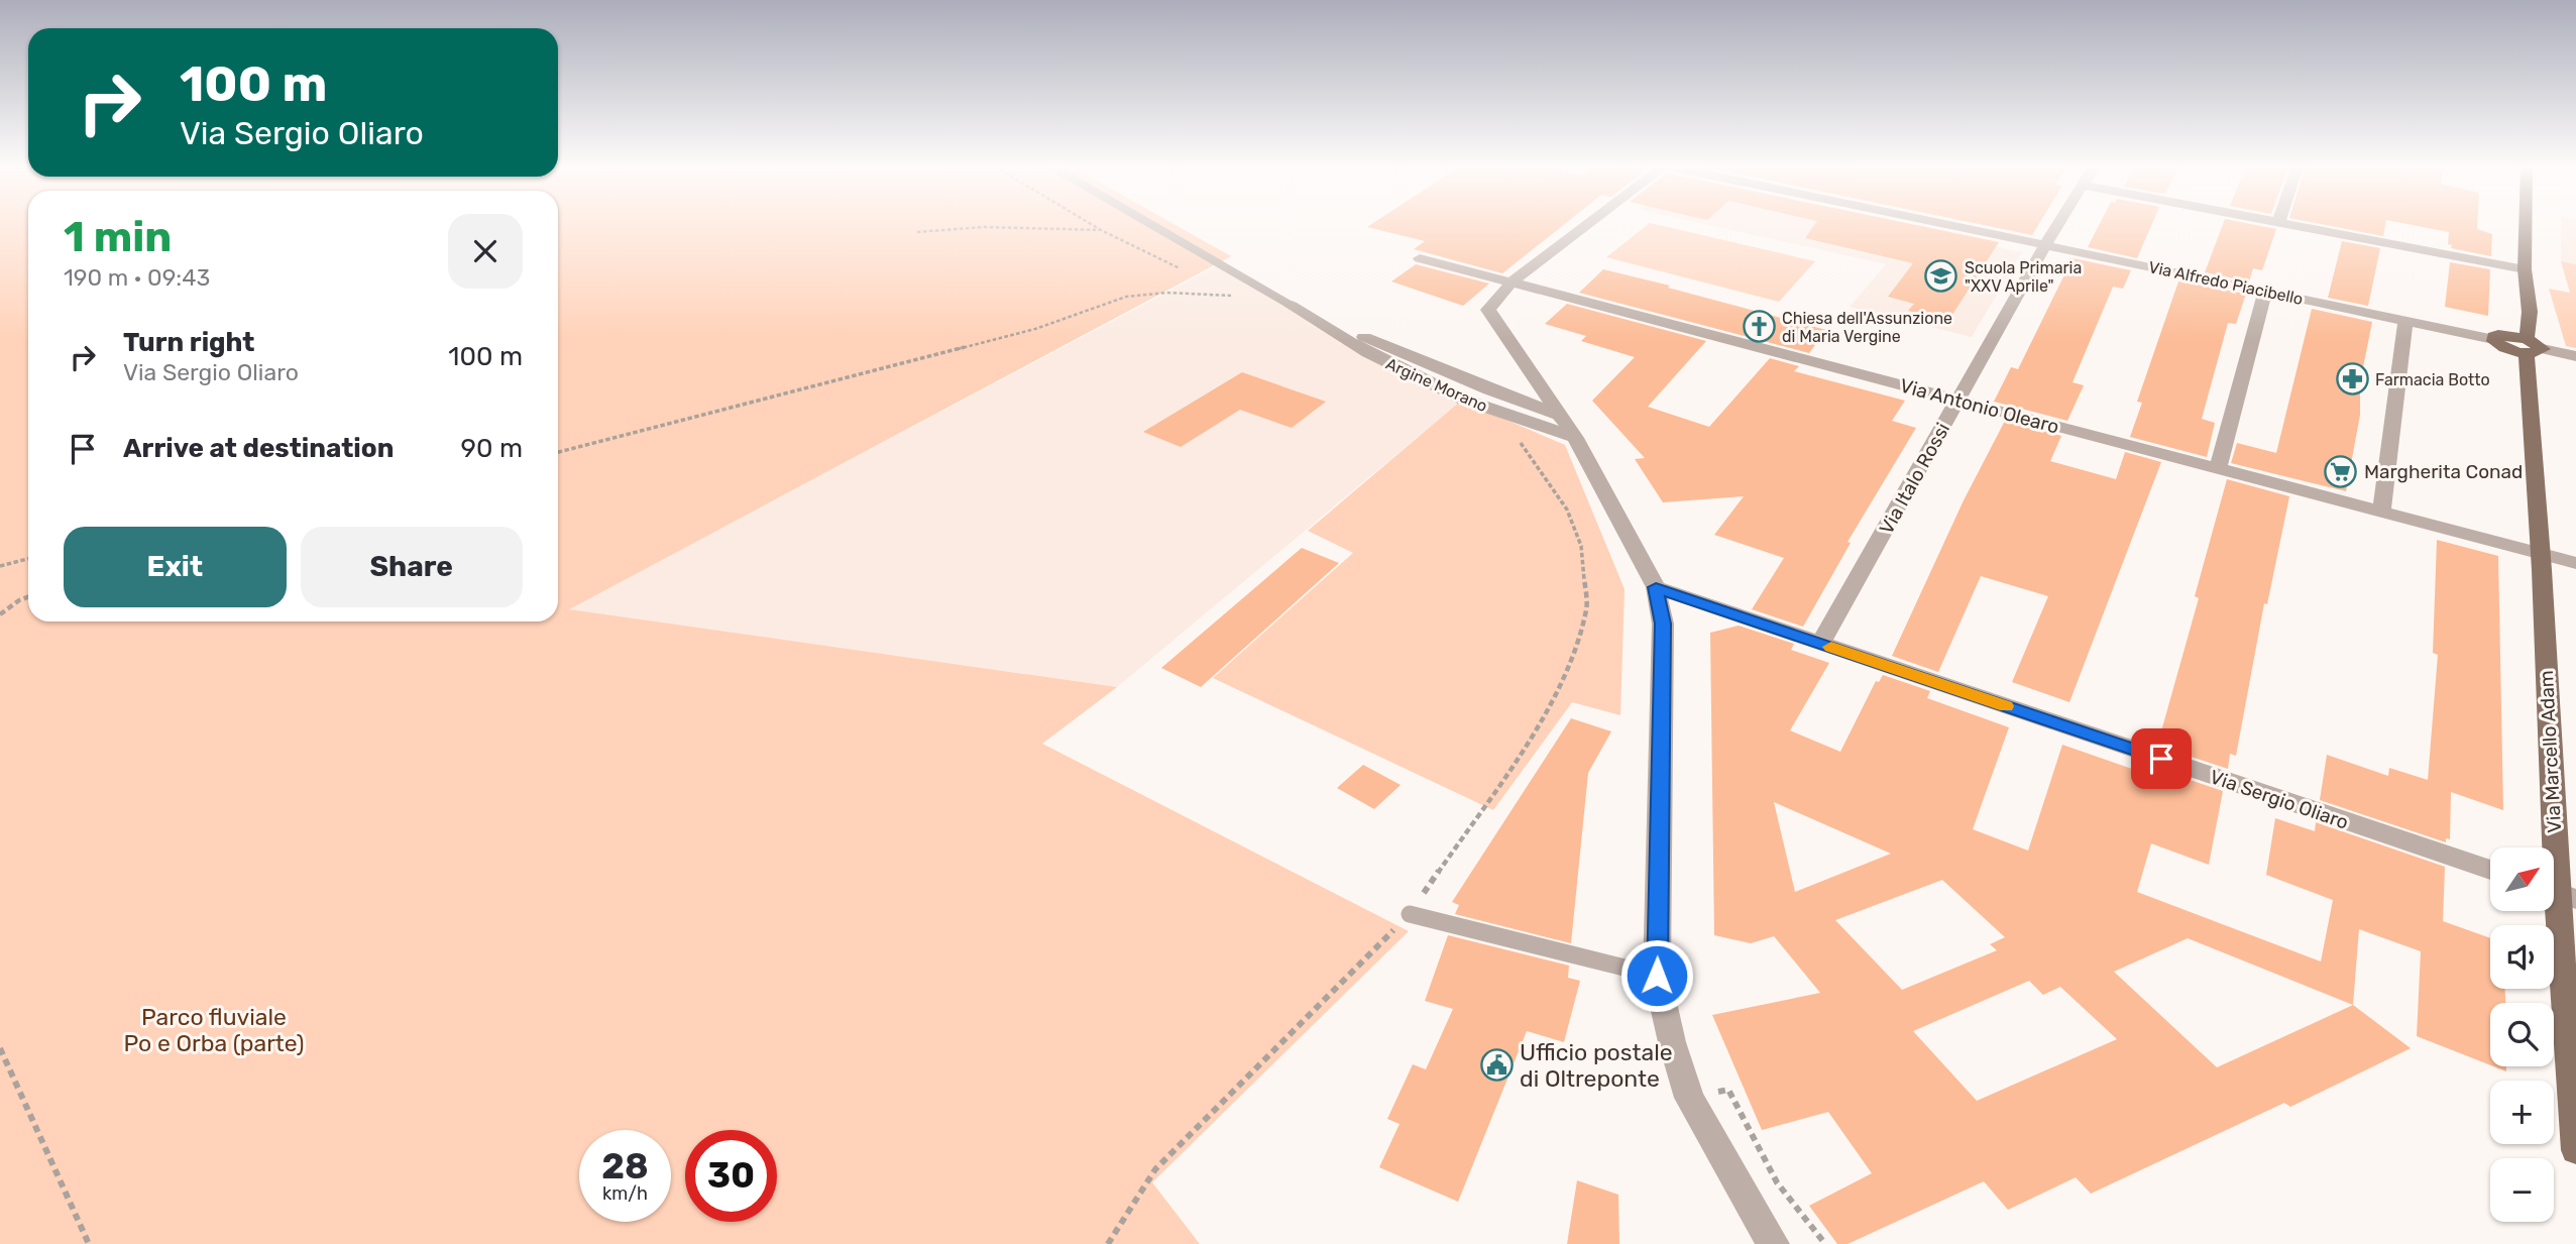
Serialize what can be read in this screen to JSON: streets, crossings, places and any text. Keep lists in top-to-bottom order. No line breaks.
{"streets":{"main road":["Via Marcello Adam"],"street":["Via Alfredo Piacibello","Argine Morano","Via Antonio Olearo","Via Italo Rossi","Via Sergio Oliaro"]},"crossings":[["Via Alfredo Piacibello","Via Italo Rossi"],["Via Antonio Olearo","Via Italo Rossi"],["Via Antonio Olearo","Via Marcello Adam"],["Via Italo Rossi","Via Sergio Oliaro"]],"parks":["Parco fluviale Po e Orba (parte)"],"places":{"school or university":["Scuola Primaria \"XXV Aprile\""],"church":["Chiesa dell'Assunzione di Maria Vergine"],"pharmacy":["Farmacia Botto"],"supermarket":["Margherita Conad"],"public building":["Ufficio postale di Oltreponte"]},"north":"top right","page":{"turn":["100 m","Via Sergio Oliaro"],"heading":["1 min","190 m · 09:43"],"list":[{"name":"Turn right","note":"Via Sergio Oliaro","value":"100 m"},{"name":"Arrive at destination","value":"90 m"}],"buttons":["Exit","Share"],"map_buttons":["+","−"],"speed":"28 km/h","limit":"30"}}
